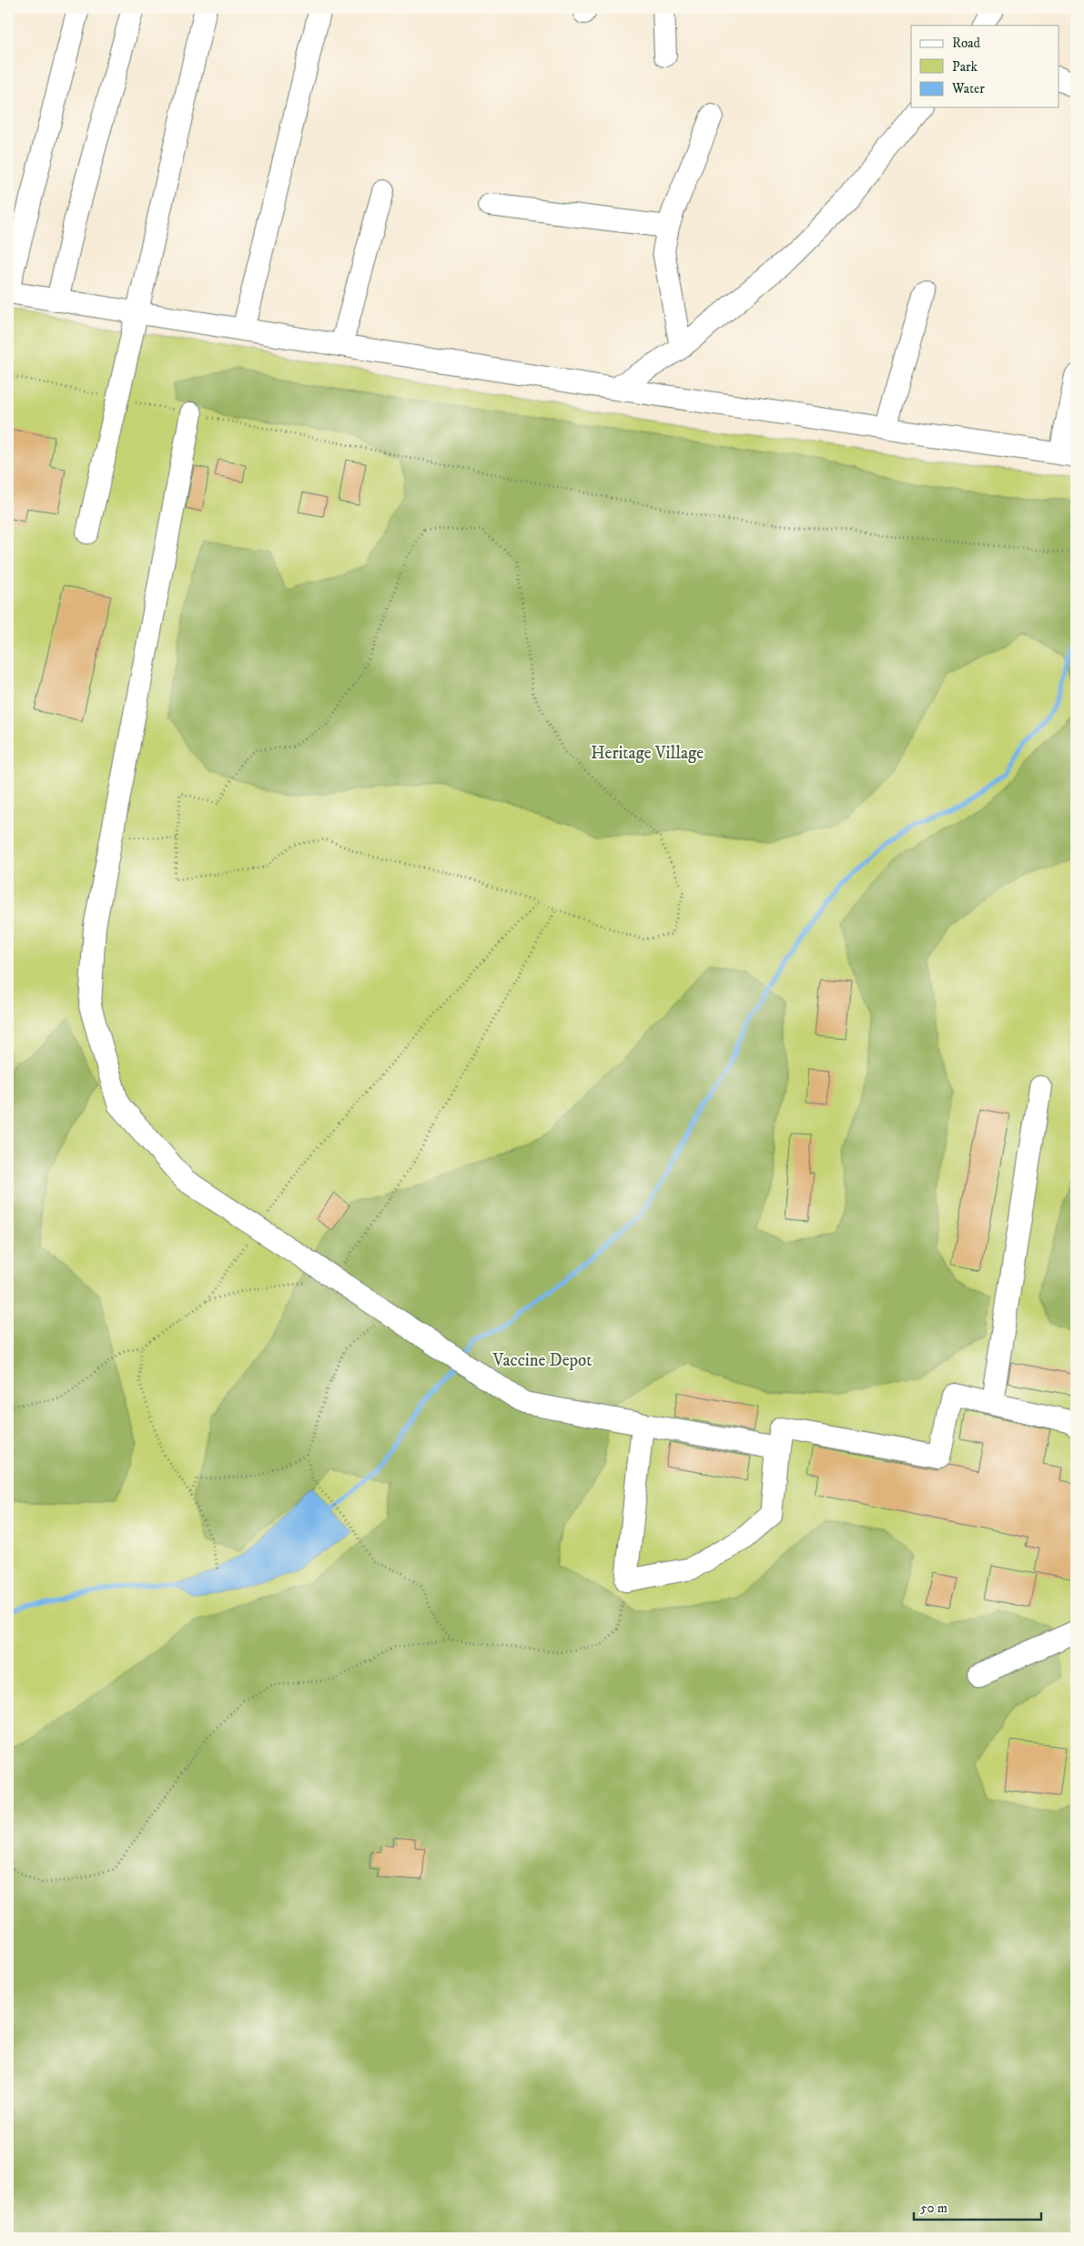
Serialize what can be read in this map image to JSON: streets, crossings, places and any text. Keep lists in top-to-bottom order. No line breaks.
{"parks":["Heritage Village","Vaccine Depot"],"legend":["Road","Park","Water"],"scale_bar":"50 m"}
